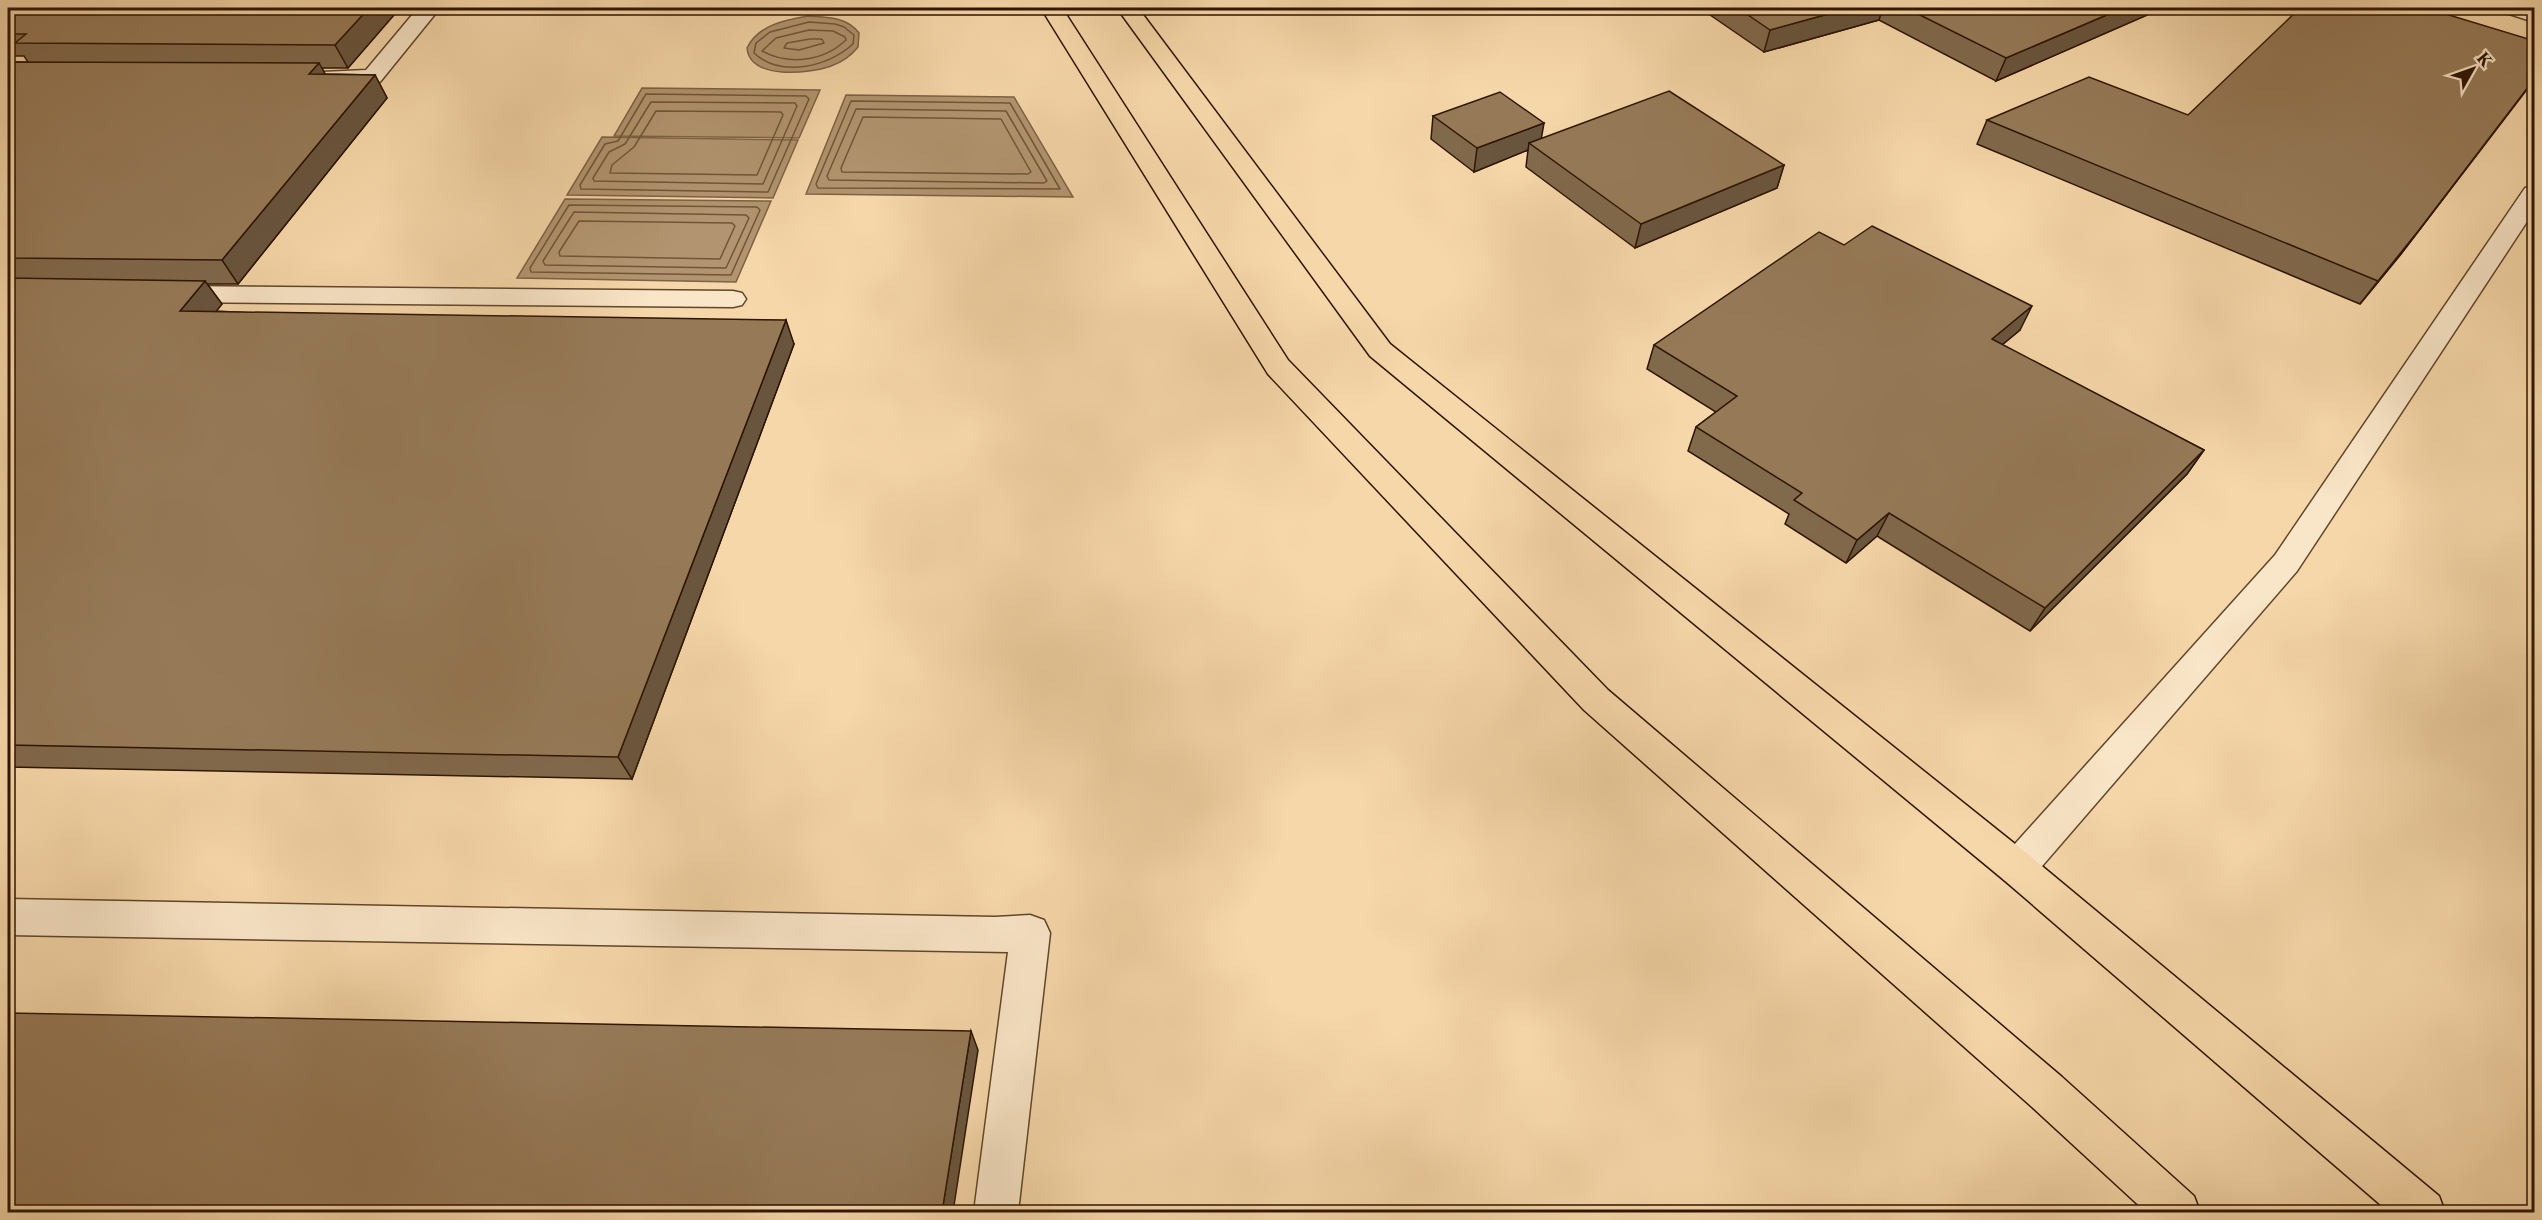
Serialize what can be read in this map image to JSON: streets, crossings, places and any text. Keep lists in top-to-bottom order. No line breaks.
{"north":"top right"}
